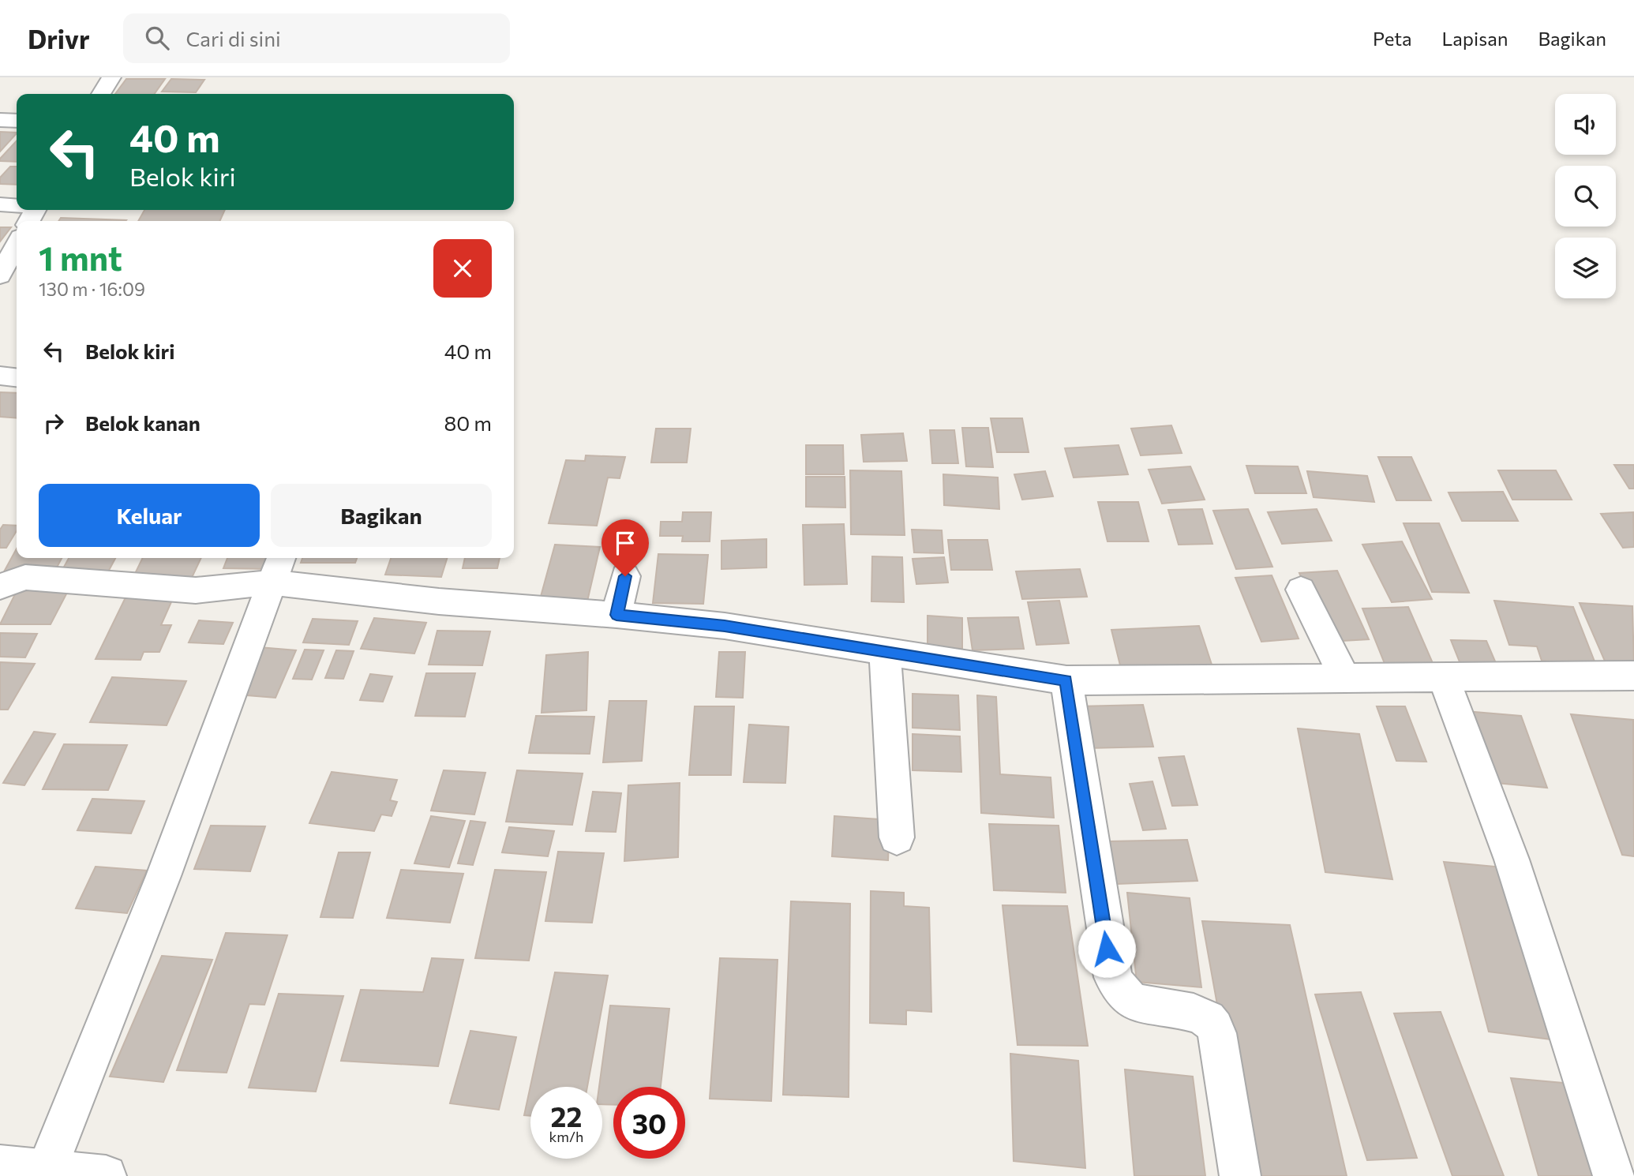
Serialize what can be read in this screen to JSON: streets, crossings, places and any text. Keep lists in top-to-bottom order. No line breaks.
{"page":{"header":"Drivr","search":"Cari di sini","nav":["Peta","Lapisan","Bagikan"],"turn":["40 m","Belok kiri"],"heading":["1 mnt","130 m · 16:09"],"list":[{"name":"Belok kiri","value":"40 m"},{"name":"Belok kanan","value":"80 m"}],"buttons":["Keluar","Bagikan"],"speed":"22 km/h","limit":"30"}}
